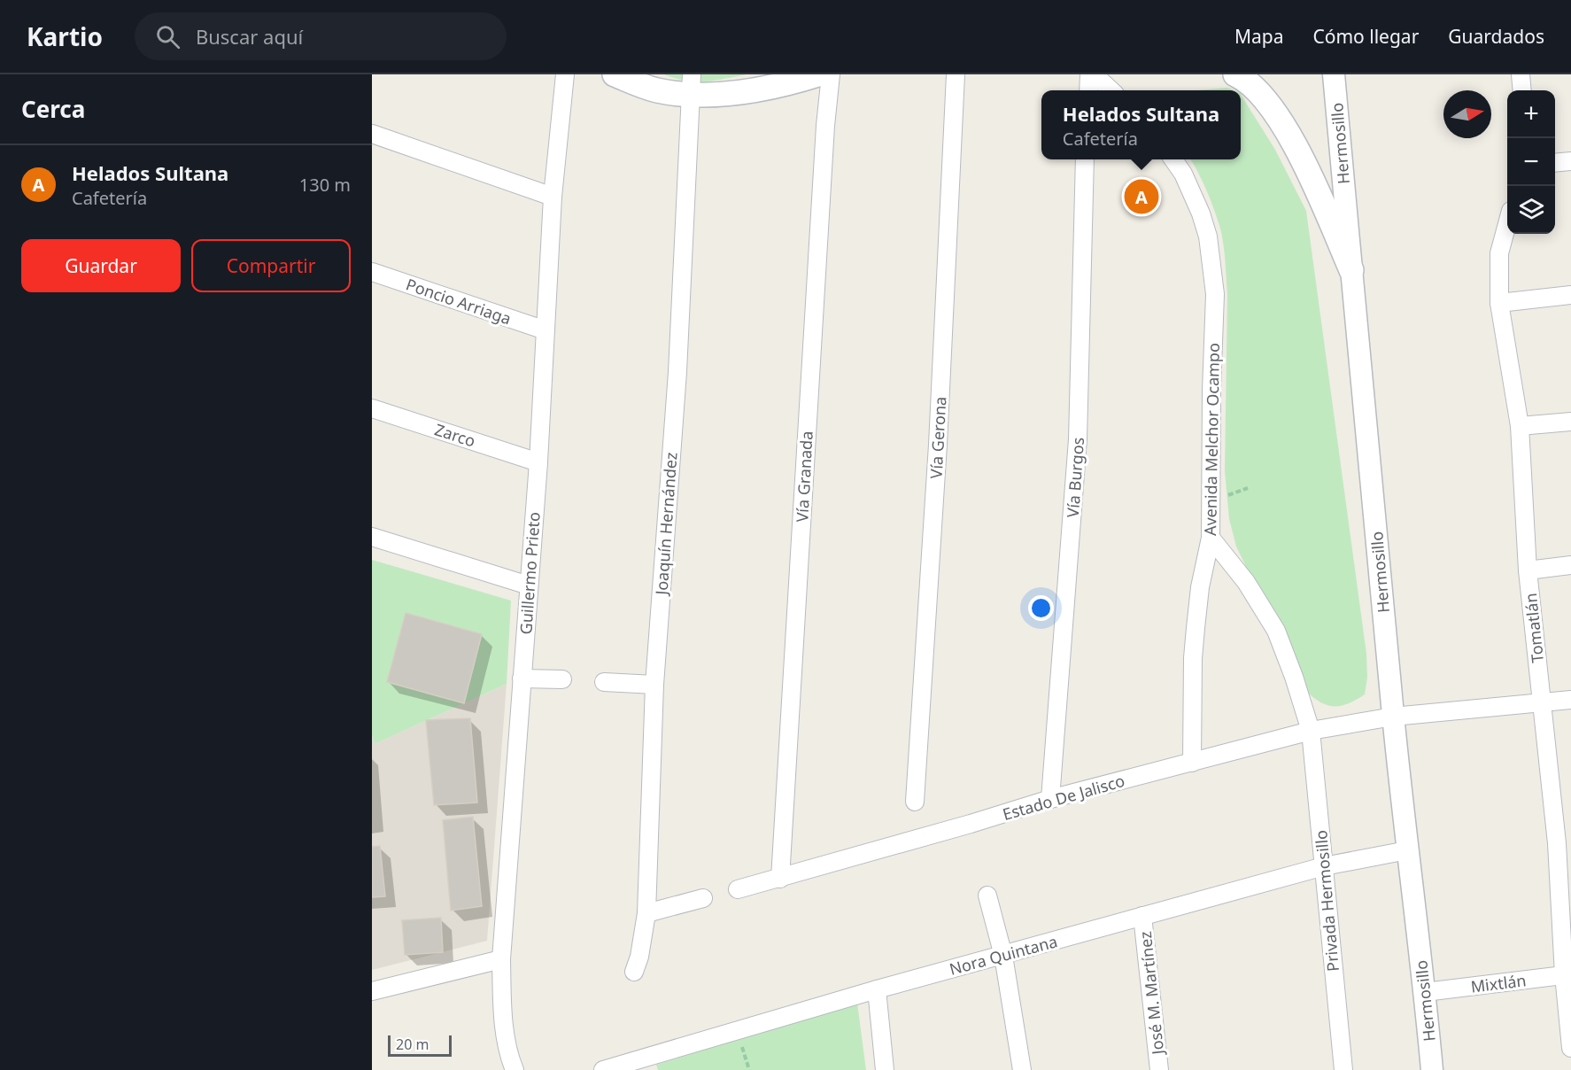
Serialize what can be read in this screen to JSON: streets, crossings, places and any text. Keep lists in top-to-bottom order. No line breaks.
{"streets":{"street":["Hermosillo","Poncio Arriaga","Zarco","Vía Gerona","Avenida Melchor Ocampo","Vía Granada","Vía Burgos","Joaquín Hernández","Guillermo Prieto","Tomatlán","Estado De Jalisco","Privada Hermosillo","Nora Quintana","Mixtlán","José M. Martínez"]},"crossings":[["Hermosillo","Estado De Jalisco"],["Hermosillo","Nora Quintana"],["Hermosillo","Mixtlán"],["Poncio Arriaga","Guillermo Prieto"],["Zarco","Guillermo Prieto"],["Avenida Melchor Ocampo","Estado De Jalisco"],["Avenida Melchor Ocampo","Privada Hermosillo"],["Vía Granada","Estado De Jalisco"],["Vía Burgos","Estado De Jalisco"],["Tomatlán","Estado De Jalisco"],["Tomatlán","Mixtlán"],["Estado De Jalisco","Privada Hermosillo"],["Privada Hermosillo","Nora Quintana"],["Nora Quintana","José M. Martínez"]],"scale_bar":"20 m","north":"right","page":{"header":"Kartio","search":"Buscar aquí","nav":["Mapa","Cómo llegar","Guardados"],"heading":"Cerca","map_buttons":["+","−"],"popup":["Helados Sultana","Cafetería"],"list":[{"mark":"A","name":"Helados Sultana","note":"Cafetería","value":"130 m"}],"pins":"A","buttons":["Guardar","Compartir"],"scale":"20 m"}}
